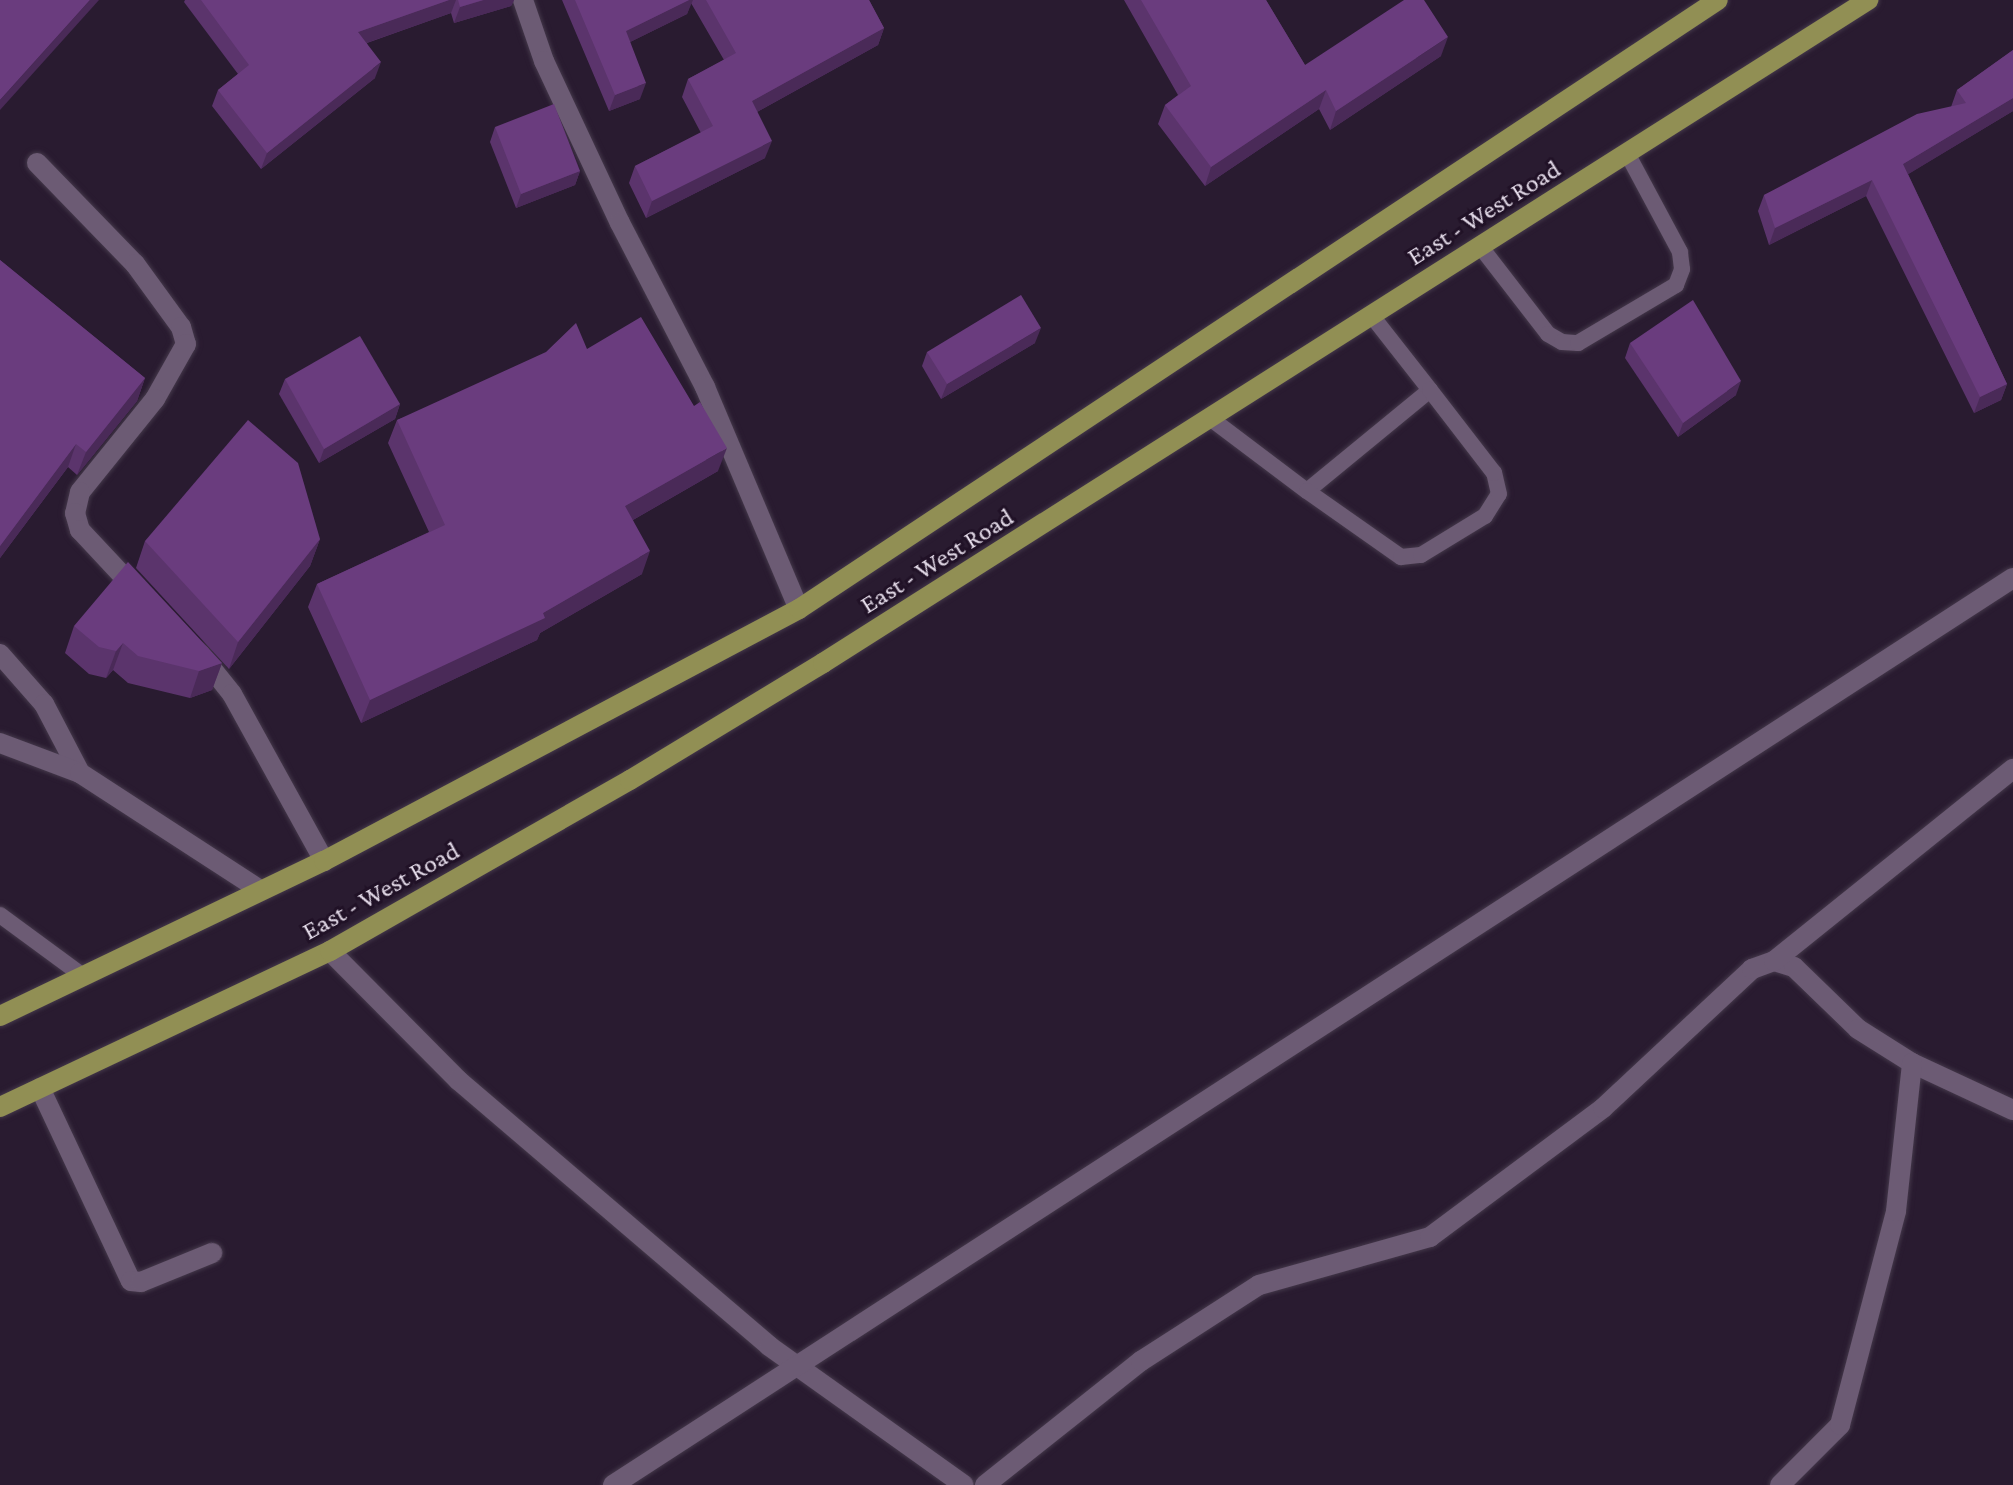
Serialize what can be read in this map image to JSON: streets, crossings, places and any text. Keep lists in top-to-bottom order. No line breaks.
{"streets":{"main road":["East - West Road"]}}
